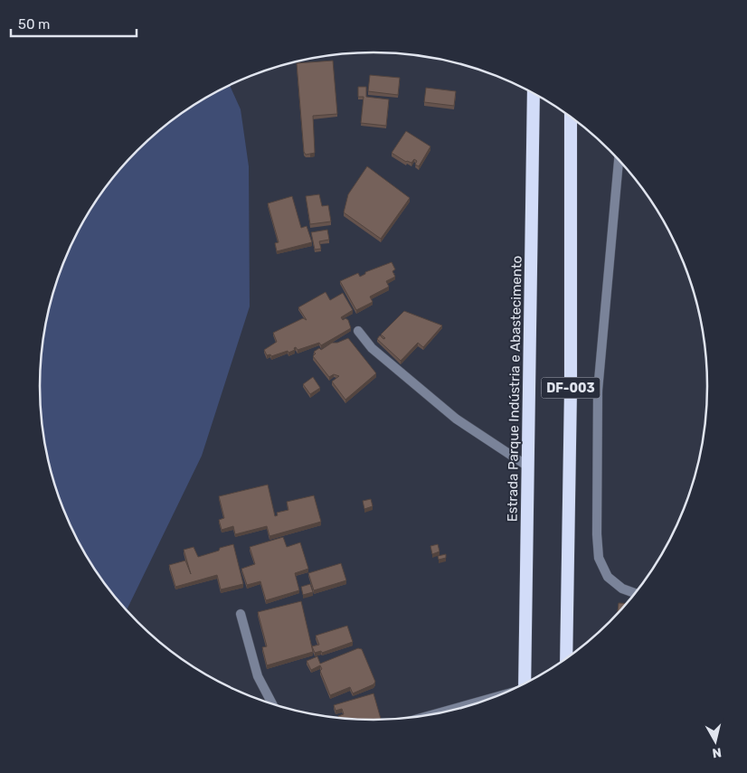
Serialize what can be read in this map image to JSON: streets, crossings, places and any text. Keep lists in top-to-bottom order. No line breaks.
{"streets":{"highway":["DF-003","Estrada Parque Indústria e Abastecimento"]},"scale_bar":"50 m","north":"bottom"}
